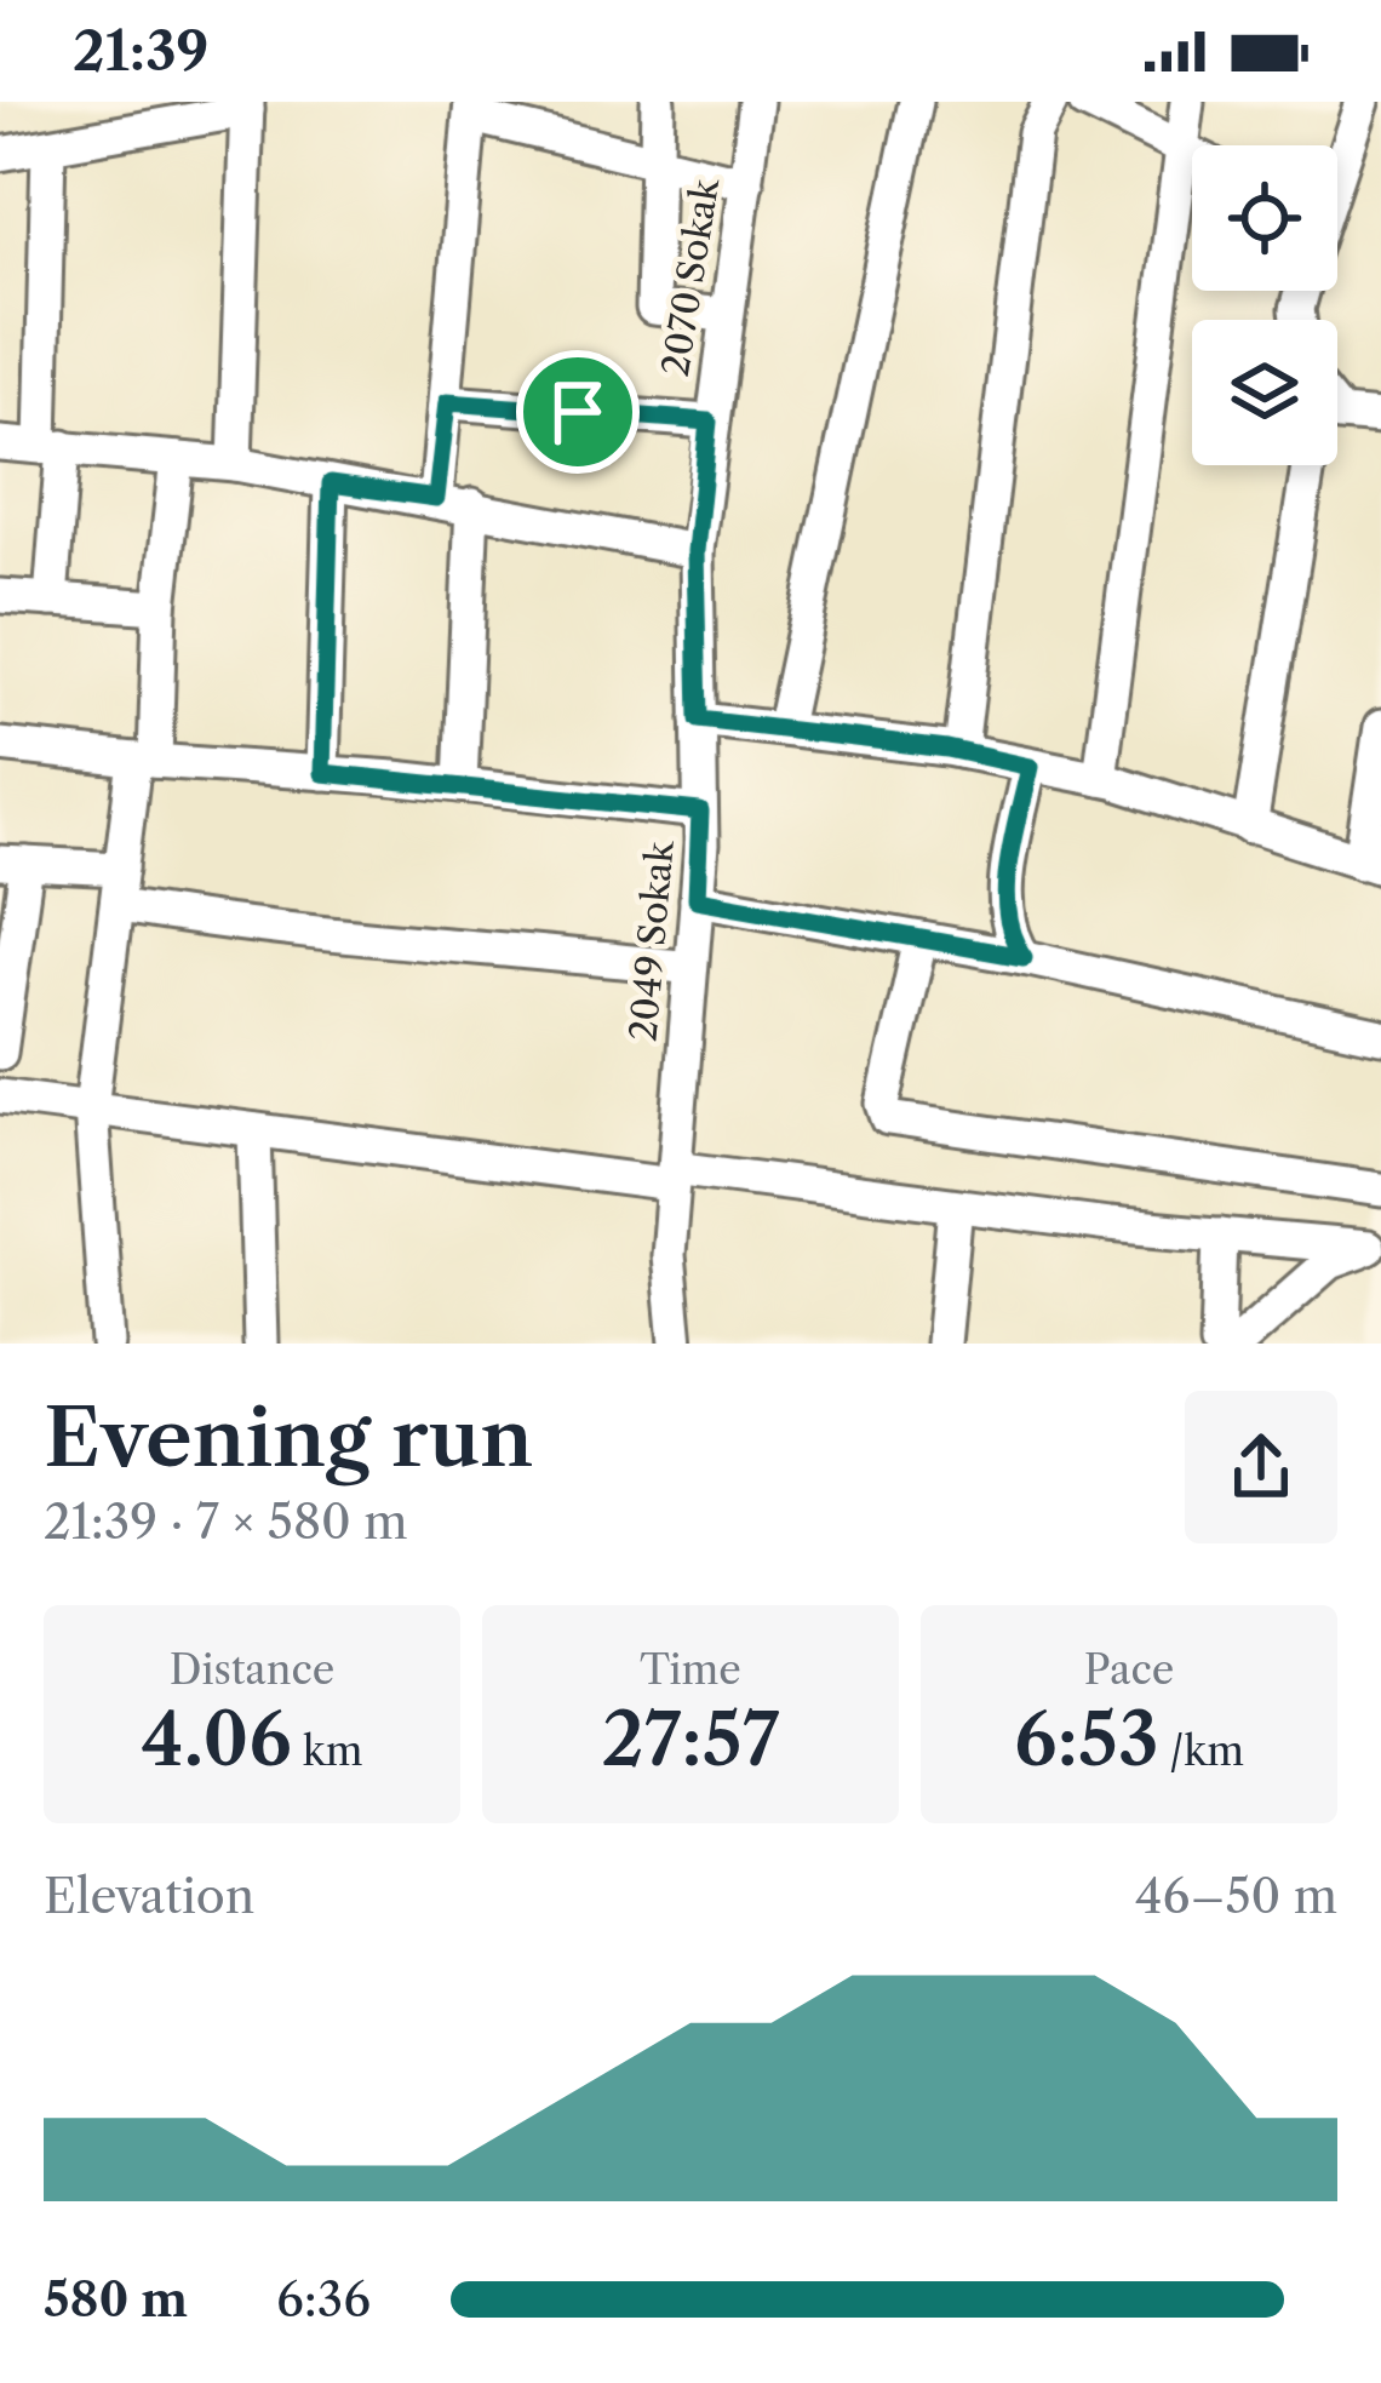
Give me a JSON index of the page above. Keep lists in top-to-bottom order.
{
  "streets": {
    "street": ["2070 Sokak", "2049 Sokak"]
  },
  "crossings": [
    ["2070 Sokak", "2049 Sokak"]
  ],
  "page": {
    "status": "21:39",
    "heading": ["Evening run", "21:39 · 7 × 580 m"],
    "stats": [
      ["Distance", "4.06 km"],
      ["Time", "27:57"],
      ["Pace", "6:53 /km"]
    ],
    "chart": ["Elevation", "46–50 m"],
    "list": [
      {
        "name": "580 m",
        "note": "6:36"
      }
    ]
  }
}
